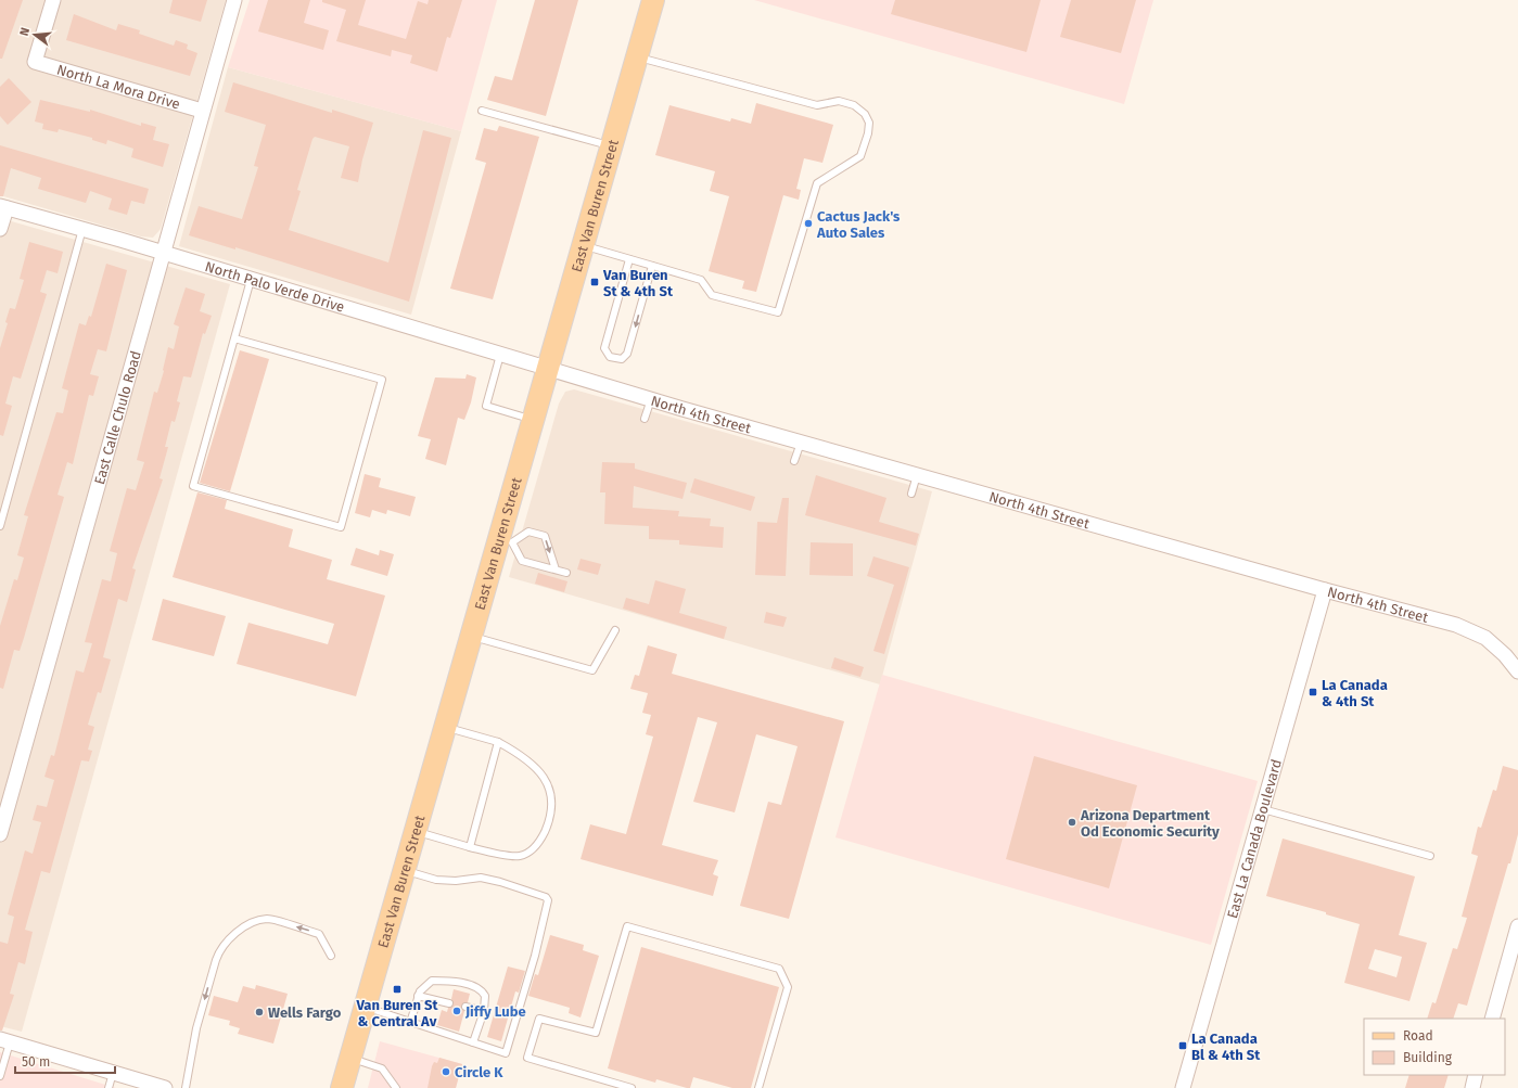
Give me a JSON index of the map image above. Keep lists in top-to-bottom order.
{
  "streets": {
    "main road": ["East Van Buren Street"],
    "street": [
      "North La Mora Drive",
      "North Palo Verde Drive",
      "North 4th Street",
      "East Calle Chulo Road",
      "East La Canada Boulevard"
    ]
  },
  "crossings": [
    ["North La Mora Drive", "East Calle Chulo Road"],
    ["East Van Buren Street", "North Palo Verde Drive"],
    ["East Van Buren Street", "North 4th Street"],
    ["North Palo Verde Drive", "North 4th Street"],
    ["North Palo Verde Drive", "East Calle Chulo Road"],
    ["North 4th Street", "East La Canada Boulevard"]
  ],
  "places": {
    "other": [
      "Cactus Jack's Auto Sales",
      "Arizona Department Od Economic Security",
      "Jiffy Lube",
      "Wells Fargo",
      "Circle K"
    ],
    "transit": [
      "Van Buren St & 4th St",
      "La Canada & 4th St",
      "Van Buren St & Central Av",
      "La Canada Bl & 4th St"
    ]
  },
  "legend": ["Road", "Building"],
  "scale_bar": "50 m",
  "north": "left"
}
